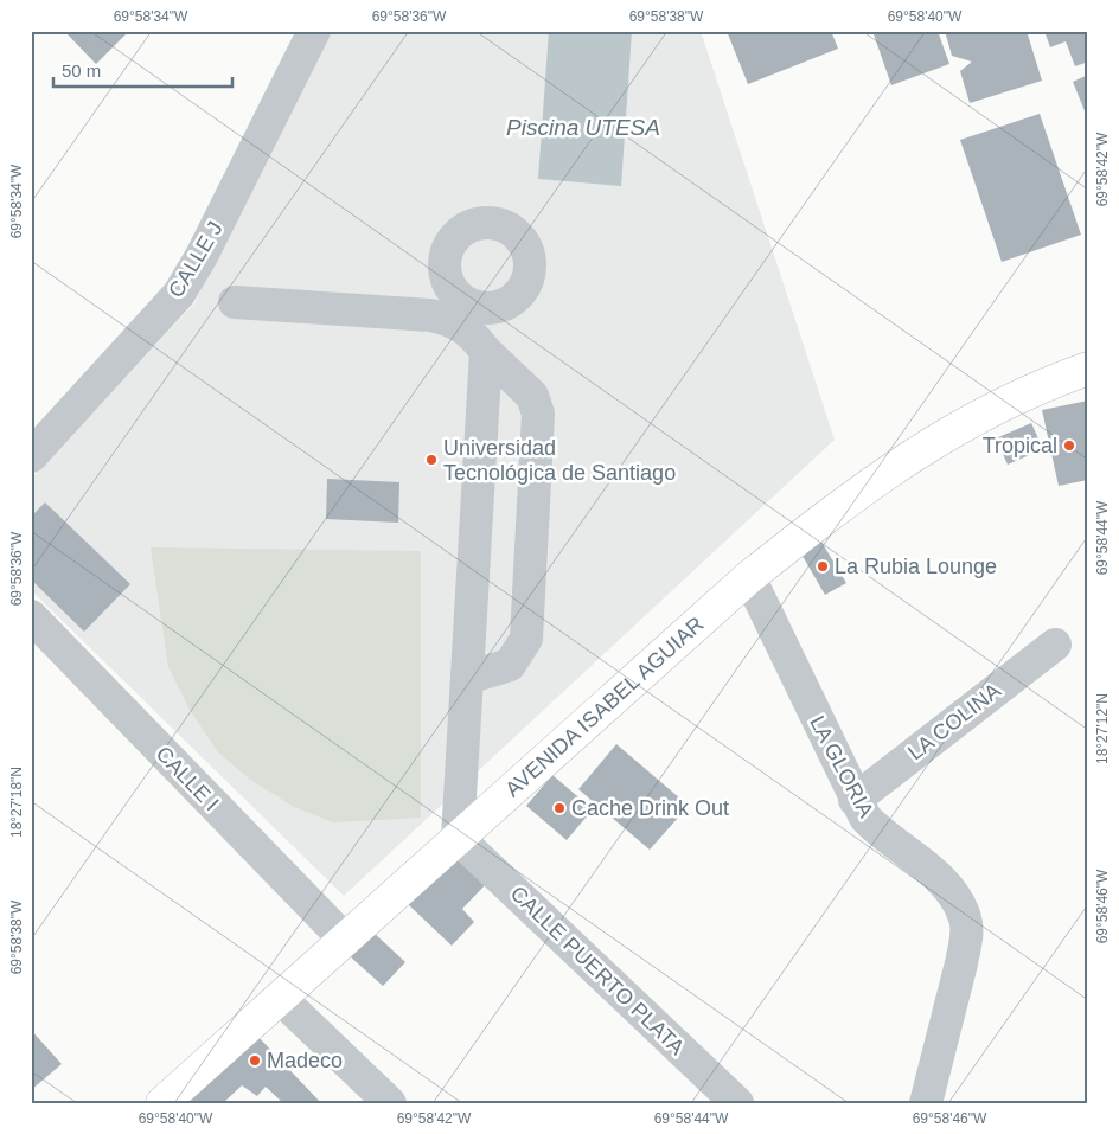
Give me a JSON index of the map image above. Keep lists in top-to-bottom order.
{
  "streets": {
    "main road": ["AVENIDA ISABEL AGUIAR"],
    "street": [
      "CALLE J",
      "LA COLINA",
      "LA GLORIA",
      "CALLE I",
      "CALLE PUERTO PLATA"
    ]
  },
  "crossings": [
    ["AVENIDA ISABEL AGUIAR", "LA GLORIA"],
    ["AVENIDA ISABEL AGUIAR", "CALLE I"],
    ["AVENIDA ISABEL AGUIAR", "CALLE PUERTO PLATA"],
    ["LA COLINA", "LA GLORIA"]
  ],
  "water": ["Piscina UTESA"],
  "places": [
    "Tropical",
    "Universidad Tecnológica de Santiago",
    "La Rubia Lounge",
    "Cache Drink Out",
    "Madeco"
  ],
  "scale_bar": "50 m",
  "coordinates": [
    "69°58'34\"W",
    "69°58'36\"W",
    "69°58'38\"W",
    "69°58'40\"W",
    "69°58'42\"W",
    "69°58'44\"W",
    "18°27'12\"N",
    "18°27'18\"N",
    "69°58'46\"W"
  ]
}
